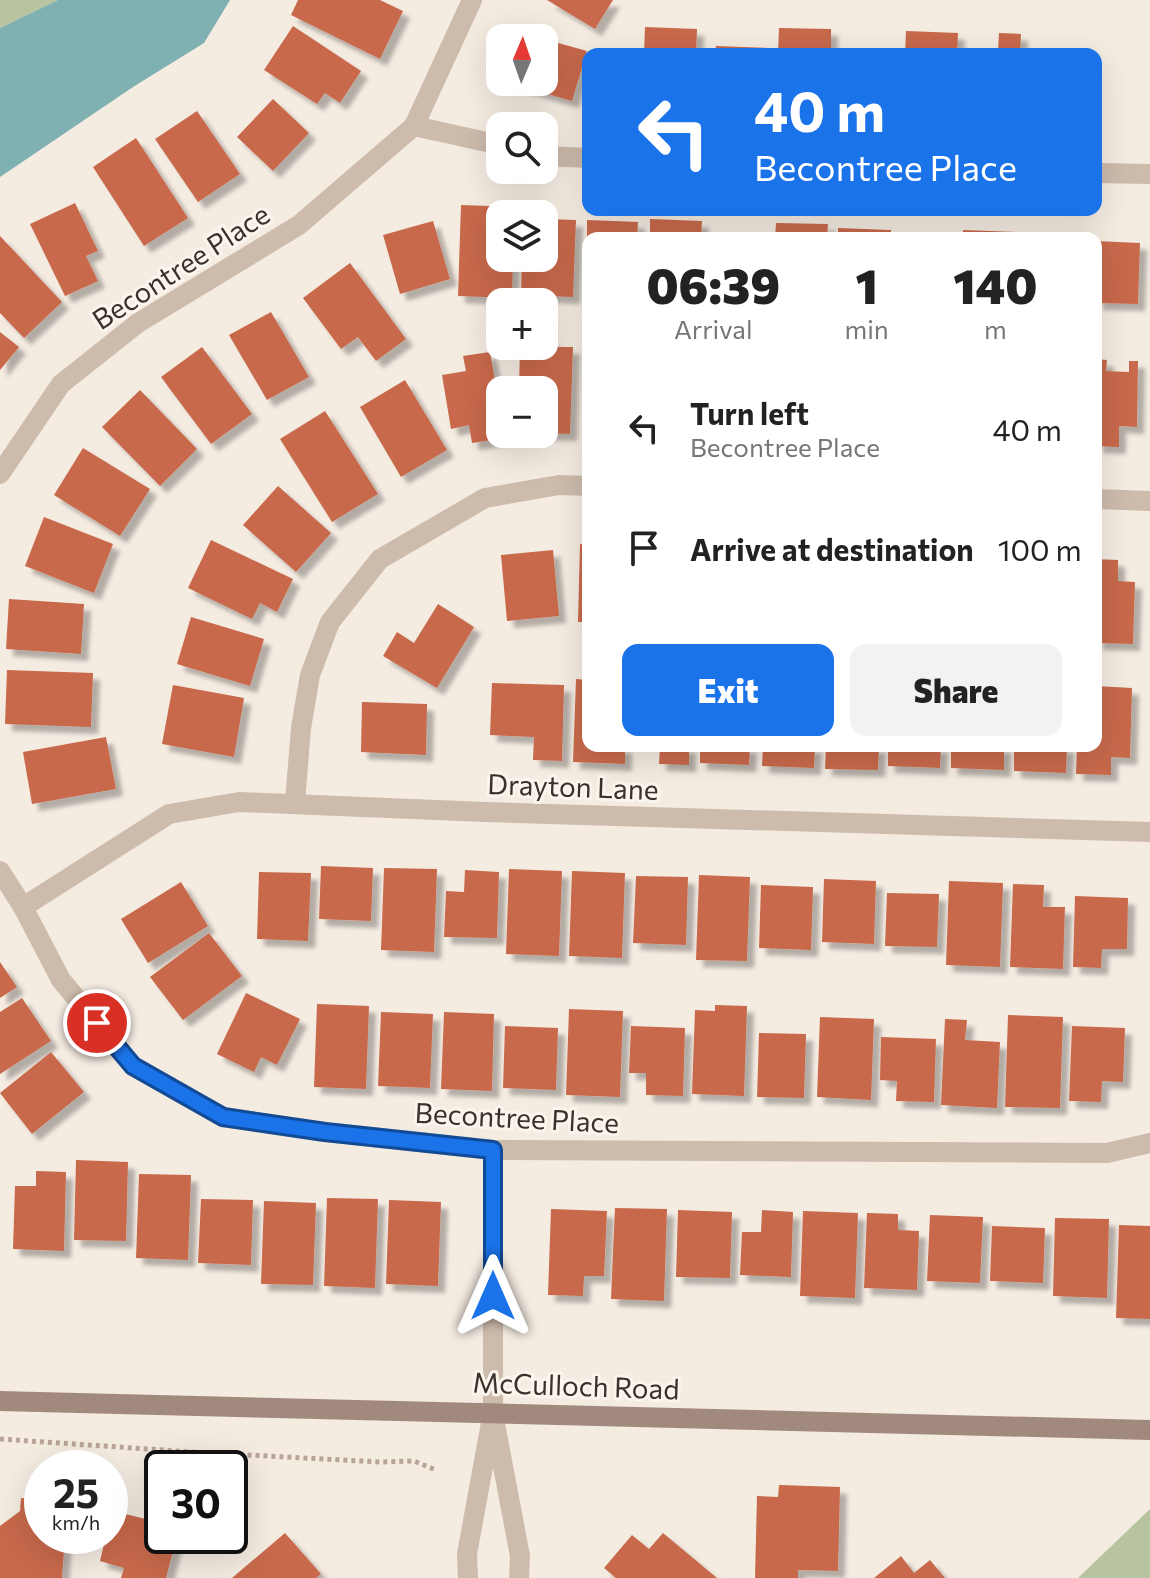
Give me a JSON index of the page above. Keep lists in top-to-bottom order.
{
  "streets": {
    "main road": ["McCulloch Road"],
    "street": ["Becontree Place", "Drayton Lane"]
  },
  "crossings": [
    ["Becontree Place", "Drayton Lane"]
  ],
  "north": "top",
  "page": {
    "map_buttons": ["+", "−"],
    "turn": ["40 m", "Becontree Place"],
    "eta": [
      "06:39",
      "Arrival",
      "1",
      "min",
      "140",
      "m"
    ],
    "list": [
      {
        "name": "Turn left",
        "note": "Becontree Place",
        "value": "40 m"
      },
      {
        "name": "Arrive at destination",
        "value": "100 m"
      }
    ],
    "buttons": ["Exit", "Share"],
    "speed": "25 km/h",
    "limit": "30"
  }
}
